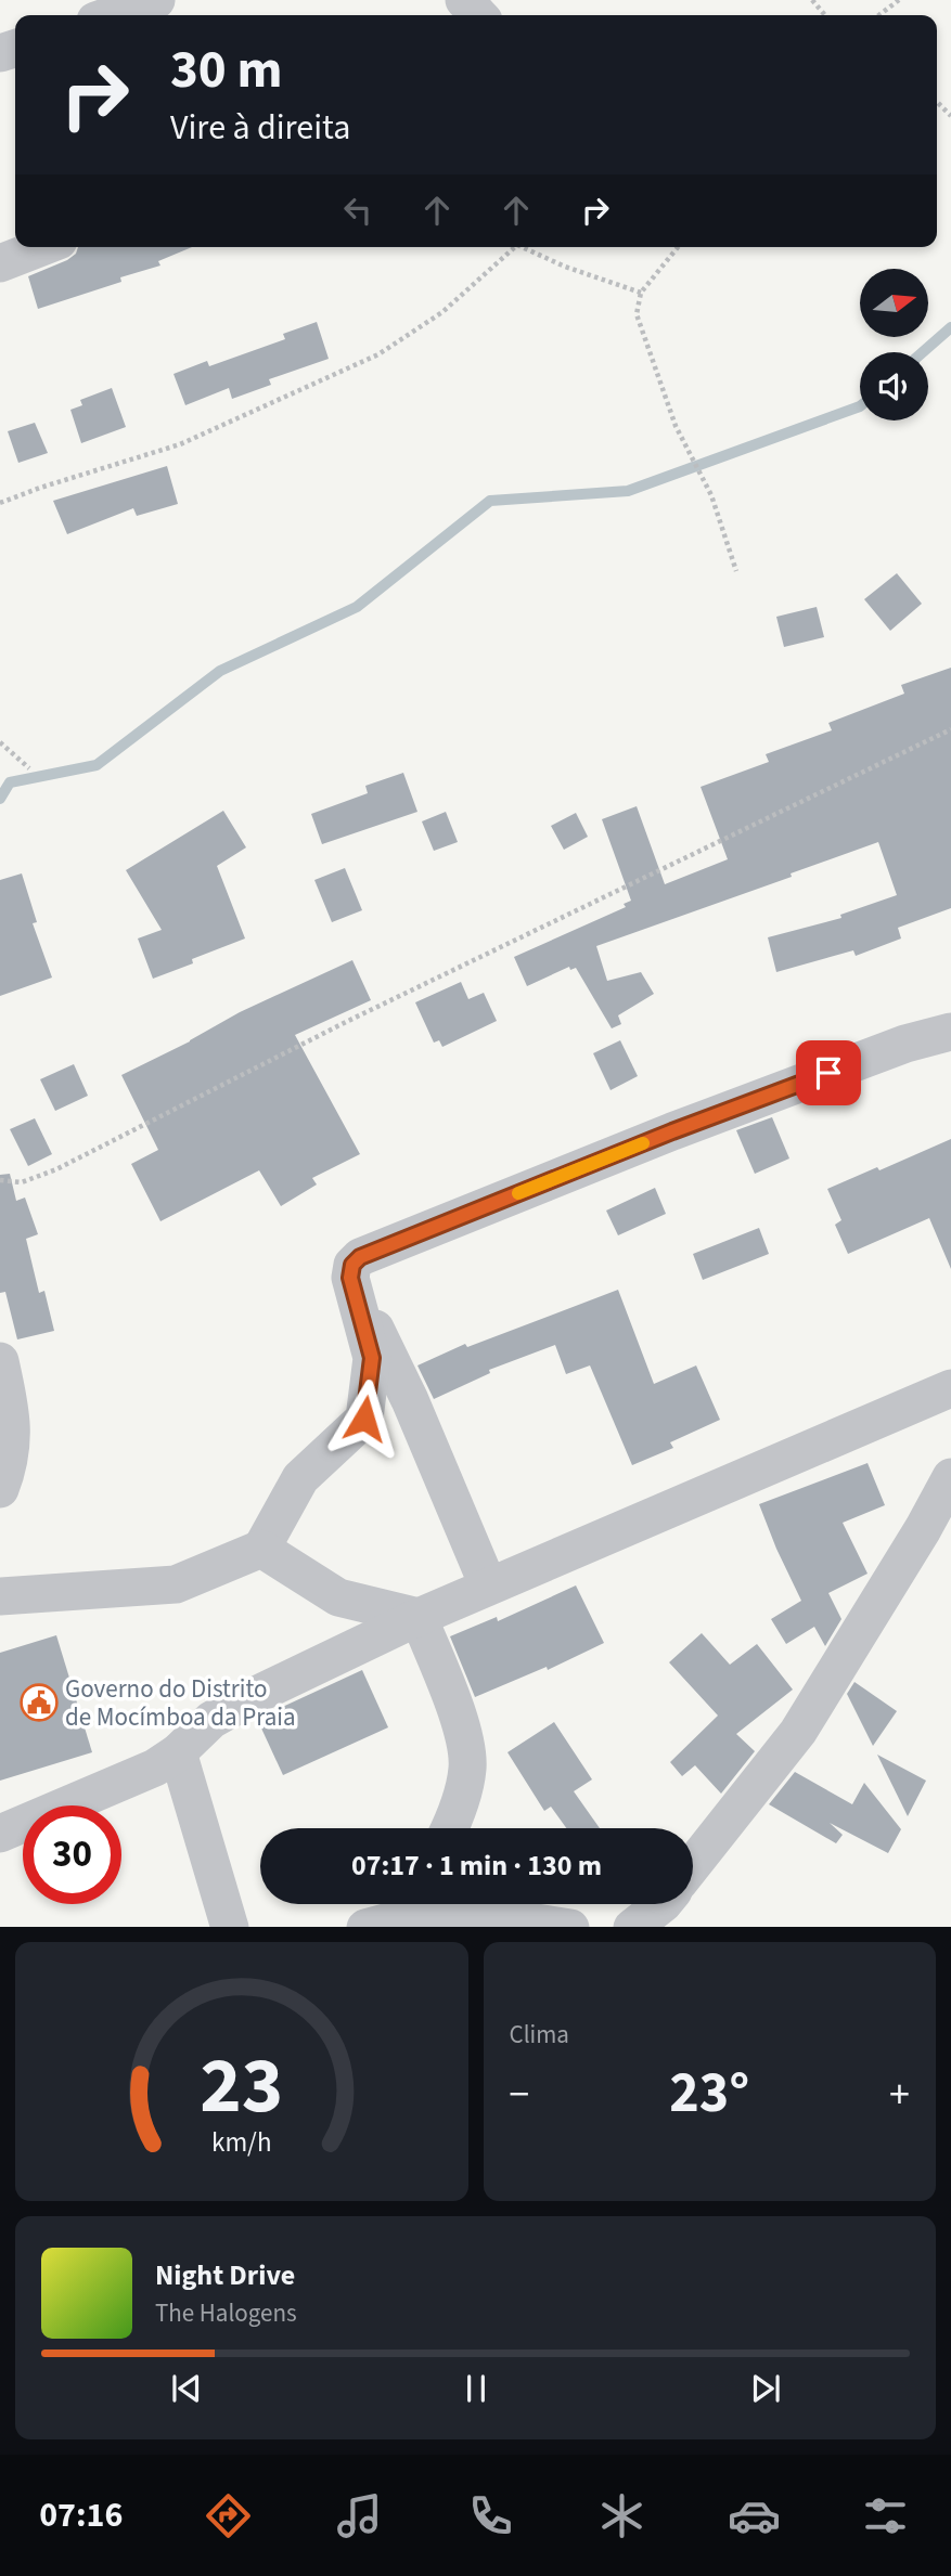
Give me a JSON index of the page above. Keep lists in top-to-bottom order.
{
  "places": {
    "public building": ["Governo do Distrito de Mocímboa da Praia"]
  },
  "north": "right",
  "page": {
    "turn": ["30 m", "Vire à direita"],
    "limit": "30",
    "trip": "07:17 · 1 min · 130 m",
    "tile": "Clima",
    "heat": ["−", "23°", "+"],
    "song": ["Night Drive", "The Halogens"],
    "tabs": "07:16",
    "gauge": ["23", "km/h"]
  }
}
